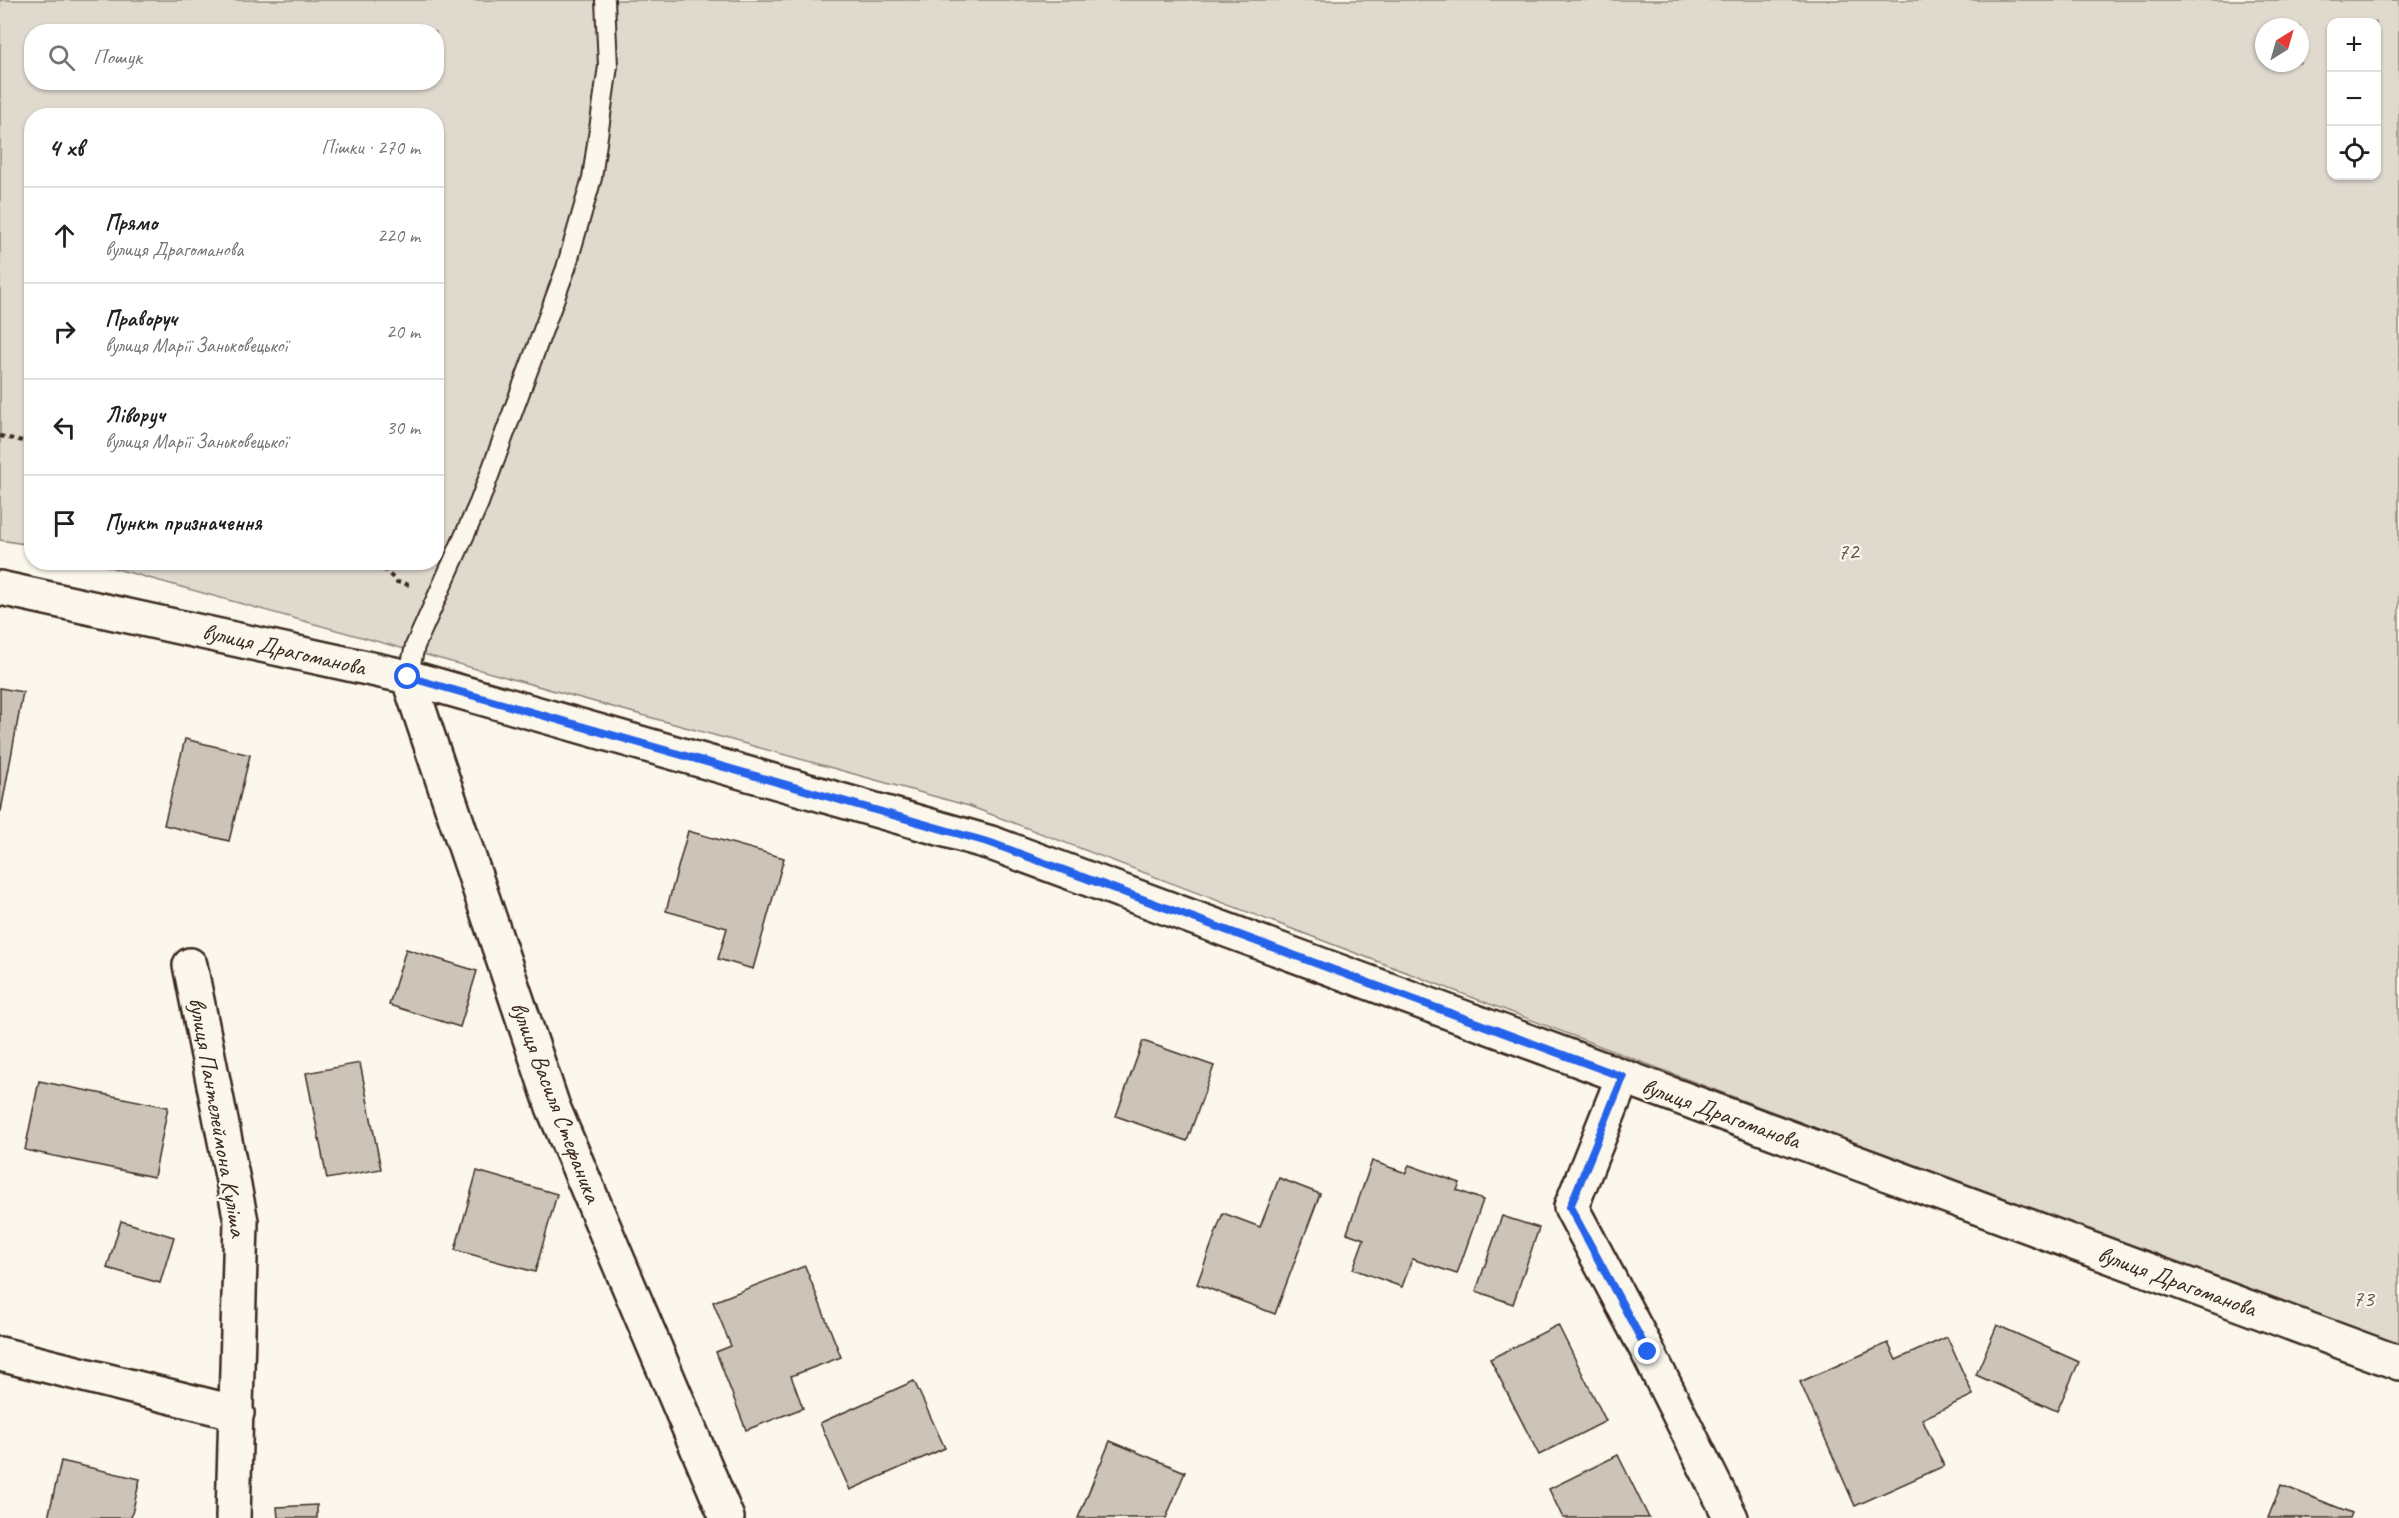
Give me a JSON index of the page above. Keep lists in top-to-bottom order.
{
  "streets": {
    "street": ["вулиця Драгоманова", "вулиця Василя Стефаника", "вулиця Пантелеймона Куліша"]
  },
  "crossings": [
    ["вулиця Драгоманова", "вулиця Василя Стефаника"]
  ],
  "parks": ["72", "73"],
  "north": "top right",
  "page": {
    "map_buttons": ["+", "−"],
    "search": "Пошук",
    "heading": ["4 хв", "Пішки · 270 m"],
    "list": [
      ["Прямо", "вулиця Драгоманова", "220 m"],
      ["Праворуч", "вулиця Марії Заньковецької", "20 m"],
      ["Ліворуч", "вулиця Марії Заньковецької", "30 m"],
      "Пункт призначення"
    ]
  }
}
